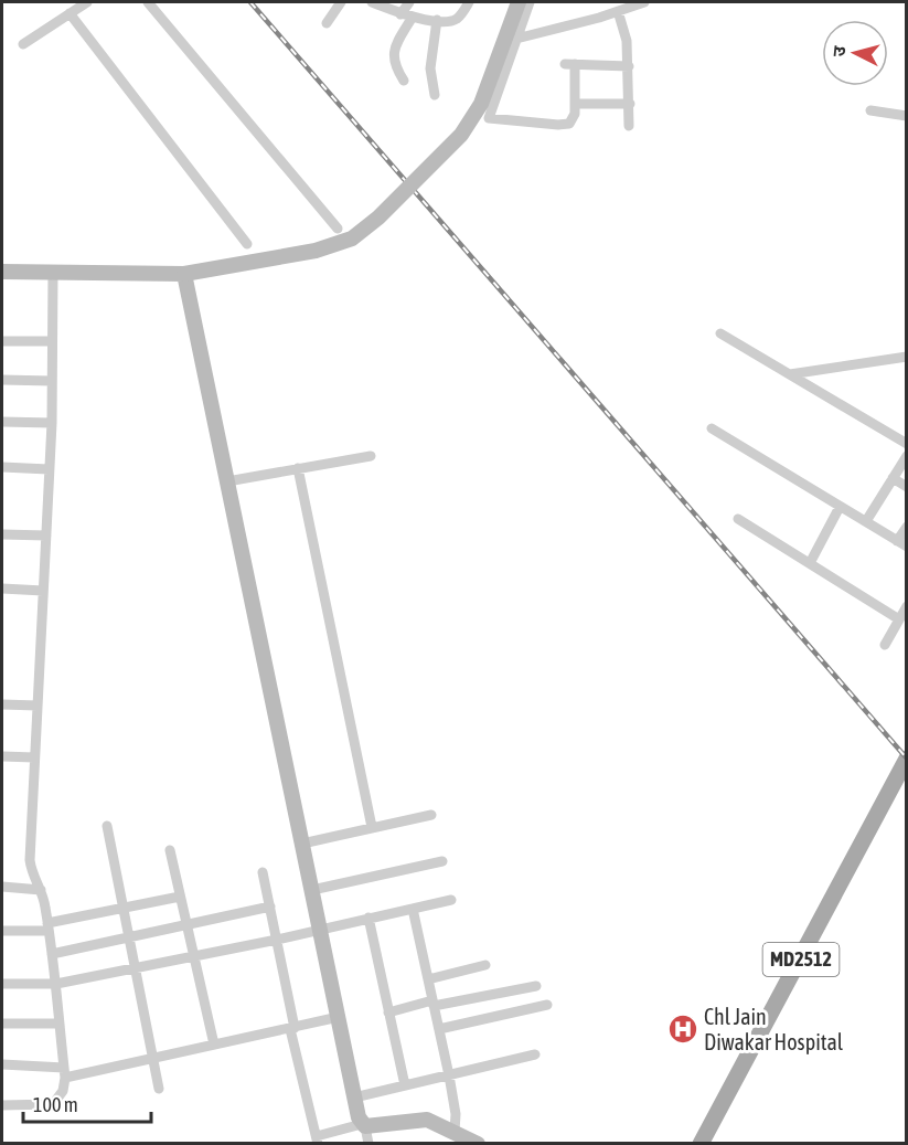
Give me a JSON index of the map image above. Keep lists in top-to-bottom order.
{
  "streets": {
    "main road": ["MD2512"]
  },
  "places": {
    "hospital": ["Chl Jain Diwakar Hospital"]
  },
  "scale_bar": "100 m",
  "north": "left"
}
